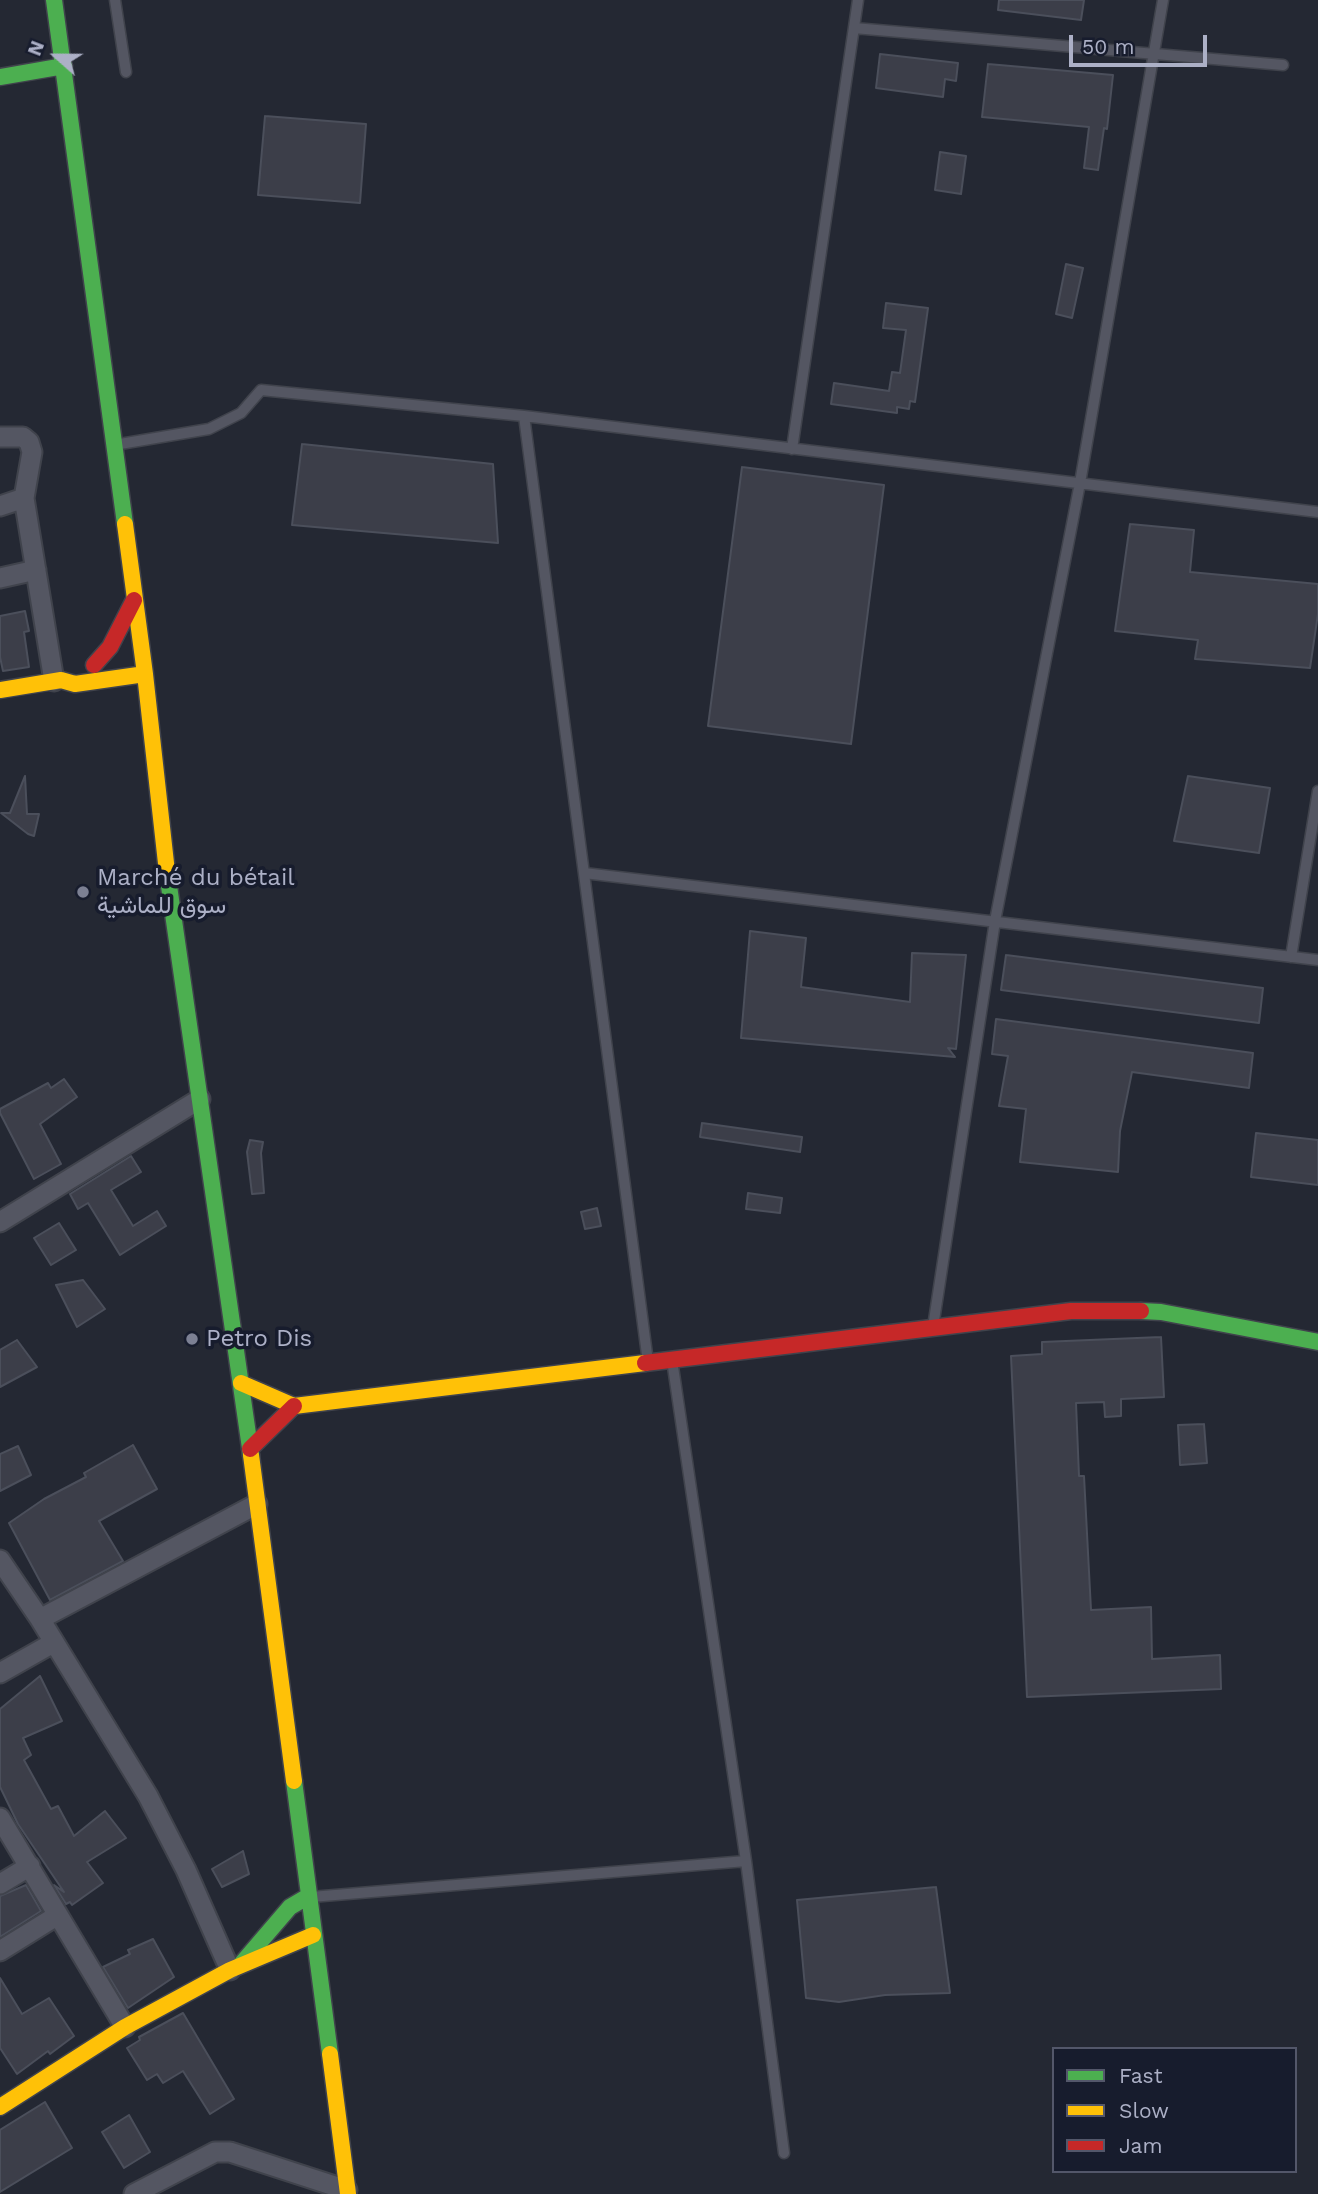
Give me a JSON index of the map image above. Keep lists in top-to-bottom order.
{
  "places": ["Marché du bétail سوق للماشية", "Petro Dis"],
  "legend": ["Fast", "Slow", "Jam"],
  "scale_bar": "50 m",
  "north": "left"
}
